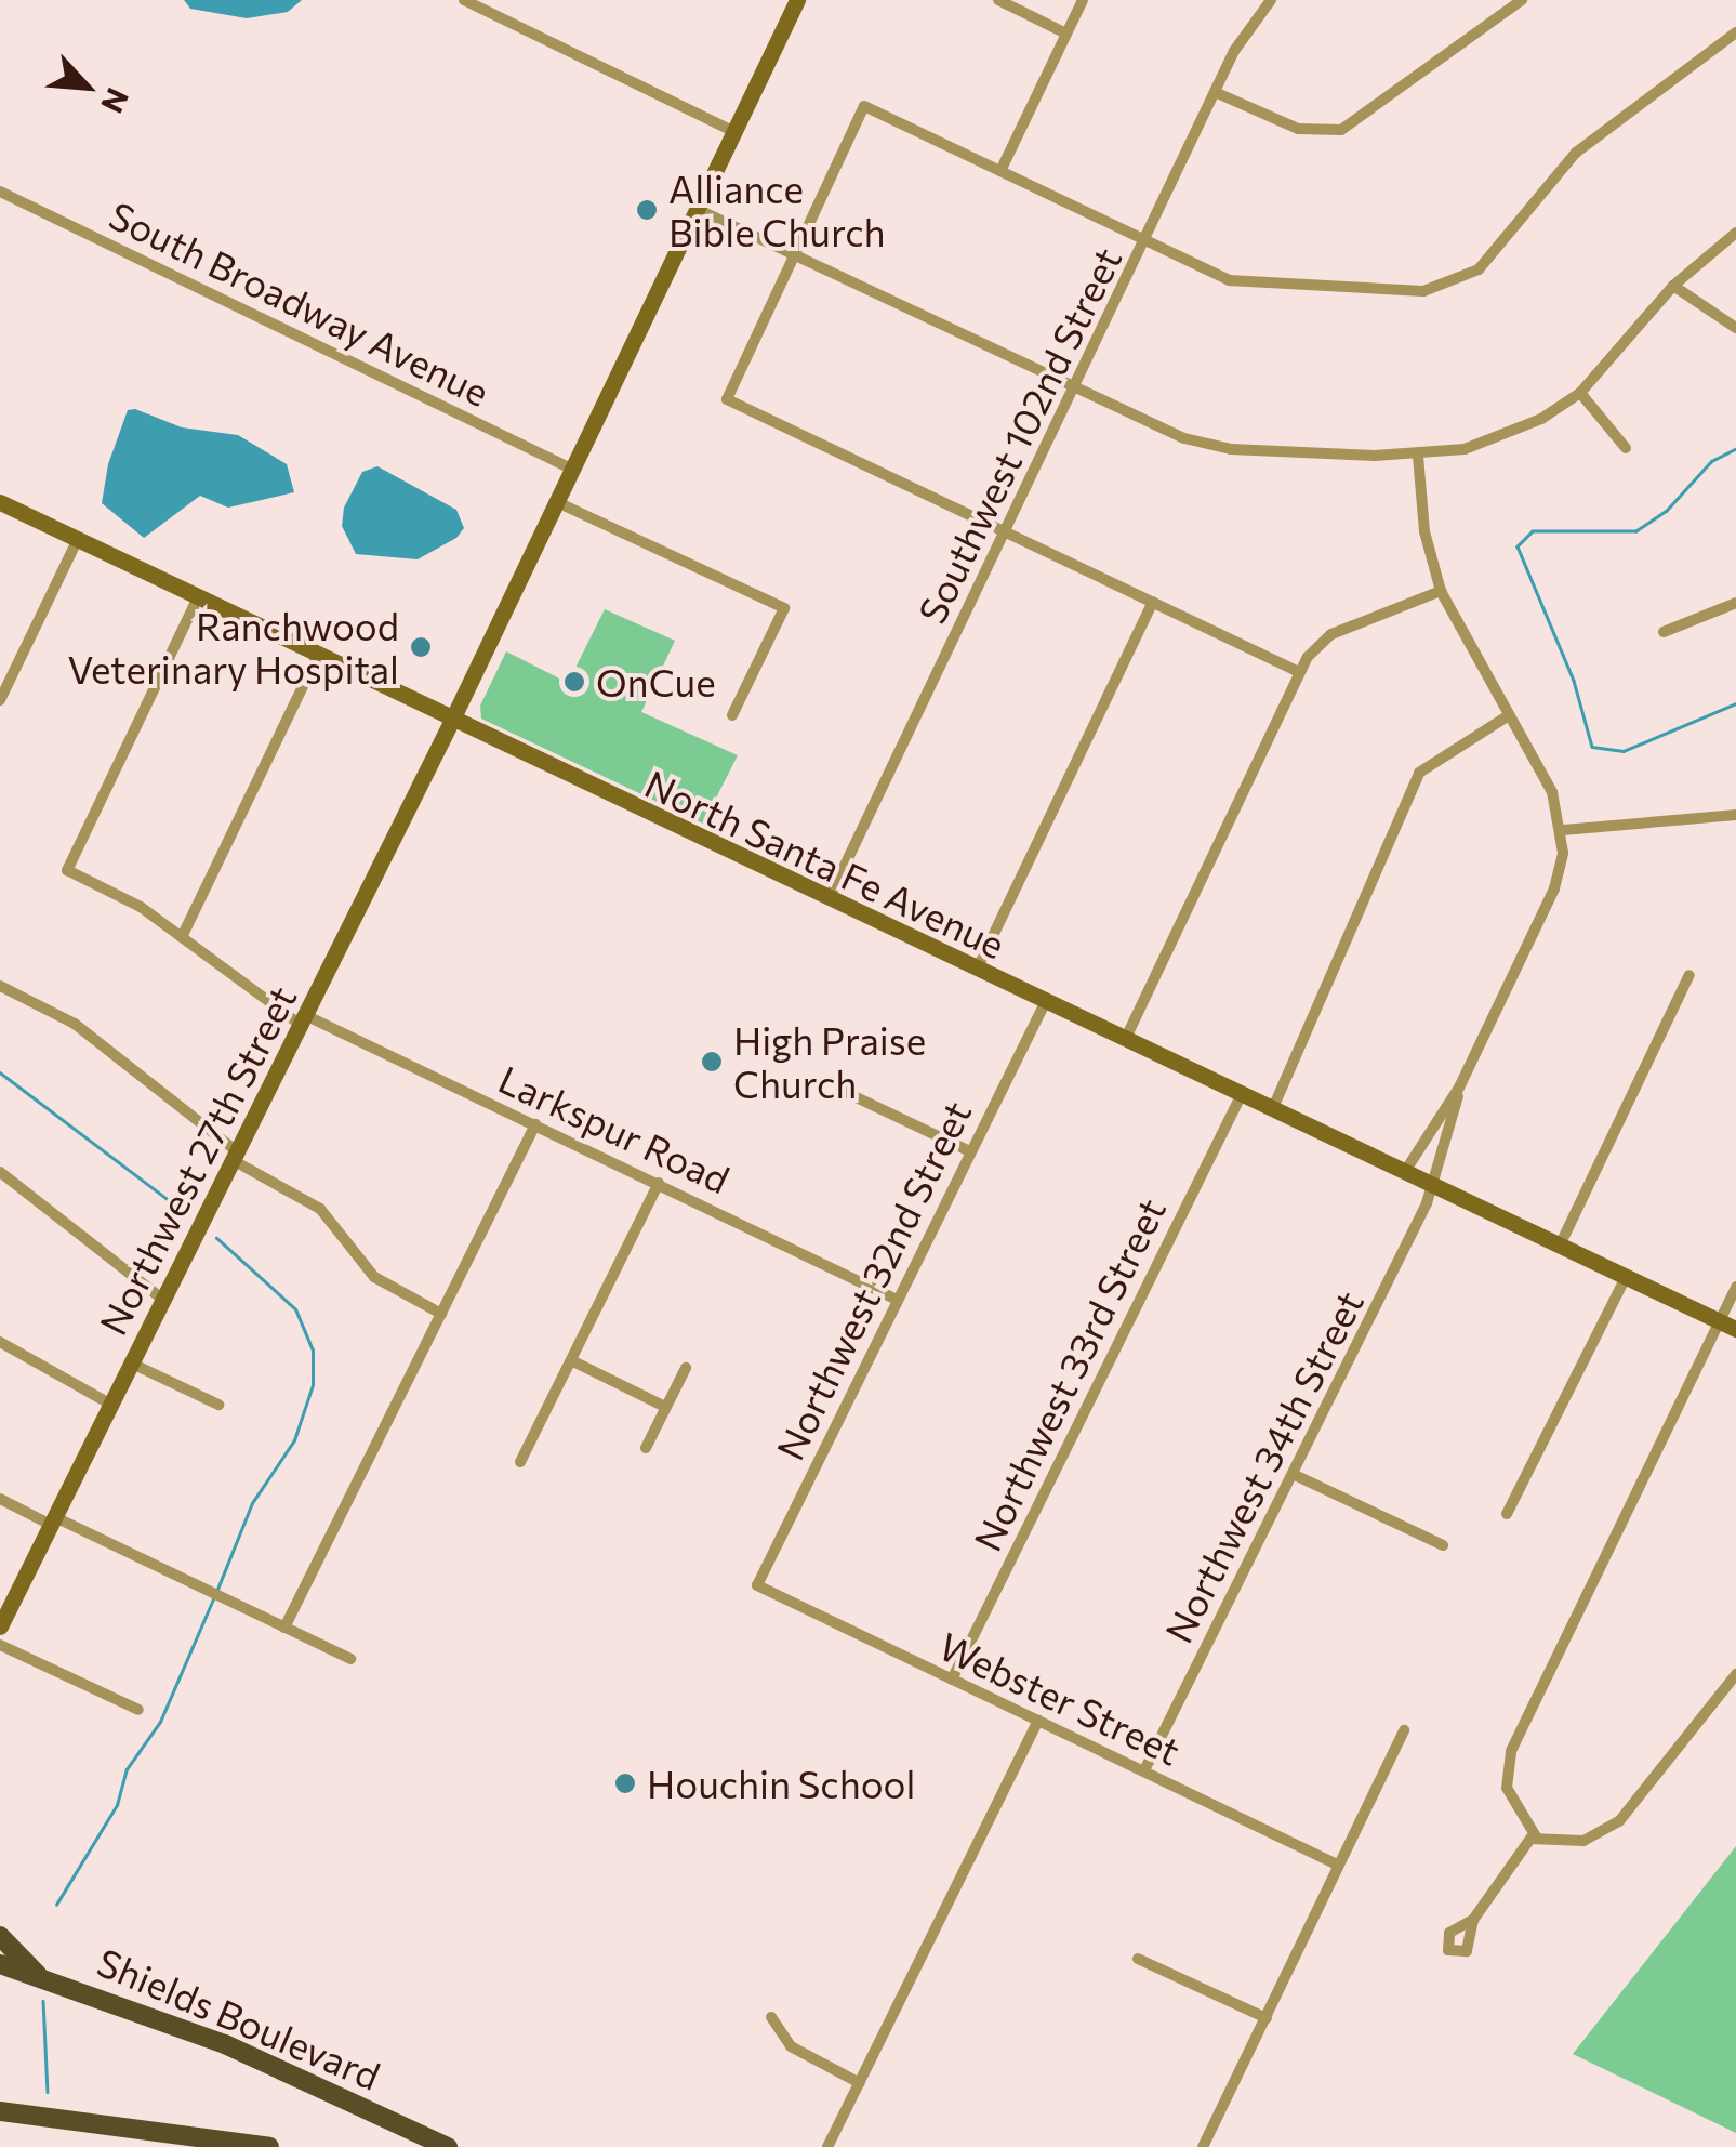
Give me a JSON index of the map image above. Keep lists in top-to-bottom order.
{
  "streets": {
    "main road": ["North Santa Fe Avenue", "Northwest 27th Street", "Shields Boulevard"],
    "street": [
      "South Broadway Avenue",
      "Southwest 102nd Street",
      "Larkspur Road",
      "Northwest 32nd Street",
      "Northwest 33rd Street",
      "Northwest 34th Street",
      "Webster Street"
    ]
  },
  "crossings": [
    ["South Broadway Avenue", "Northwest 27th Street"],
    ["Southwest 102nd Street", "North Santa Fe Avenue"],
    ["North Santa Fe Avenue", "Larkspur Road"],
    ["North Santa Fe Avenue", "Northwest 27th Street"],
    ["North Santa Fe Avenue", "Northwest 32nd Street"],
    ["North Santa Fe Avenue", "Northwest 33rd Street"],
    ["North Santa Fe Avenue", "Northwest 34th Street"],
    ["Larkspur Road", "Northwest 27th Street"],
    ["Larkspur Road", "Northwest 32nd Street"],
    ["Northwest 32nd Street", "Webster Street"],
    ["Northwest 33rd Street", "Webster Street"],
    ["Northwest 34th Street", "Webster Street"]
  ],
  "places": [
    "Alliance Bible Church",
    "Ranchwood Veterinary Hospital",
    "OnCue",
    "High Praise Church",
    "Houchin School"
  ],
  "north": "bottom right"
}
